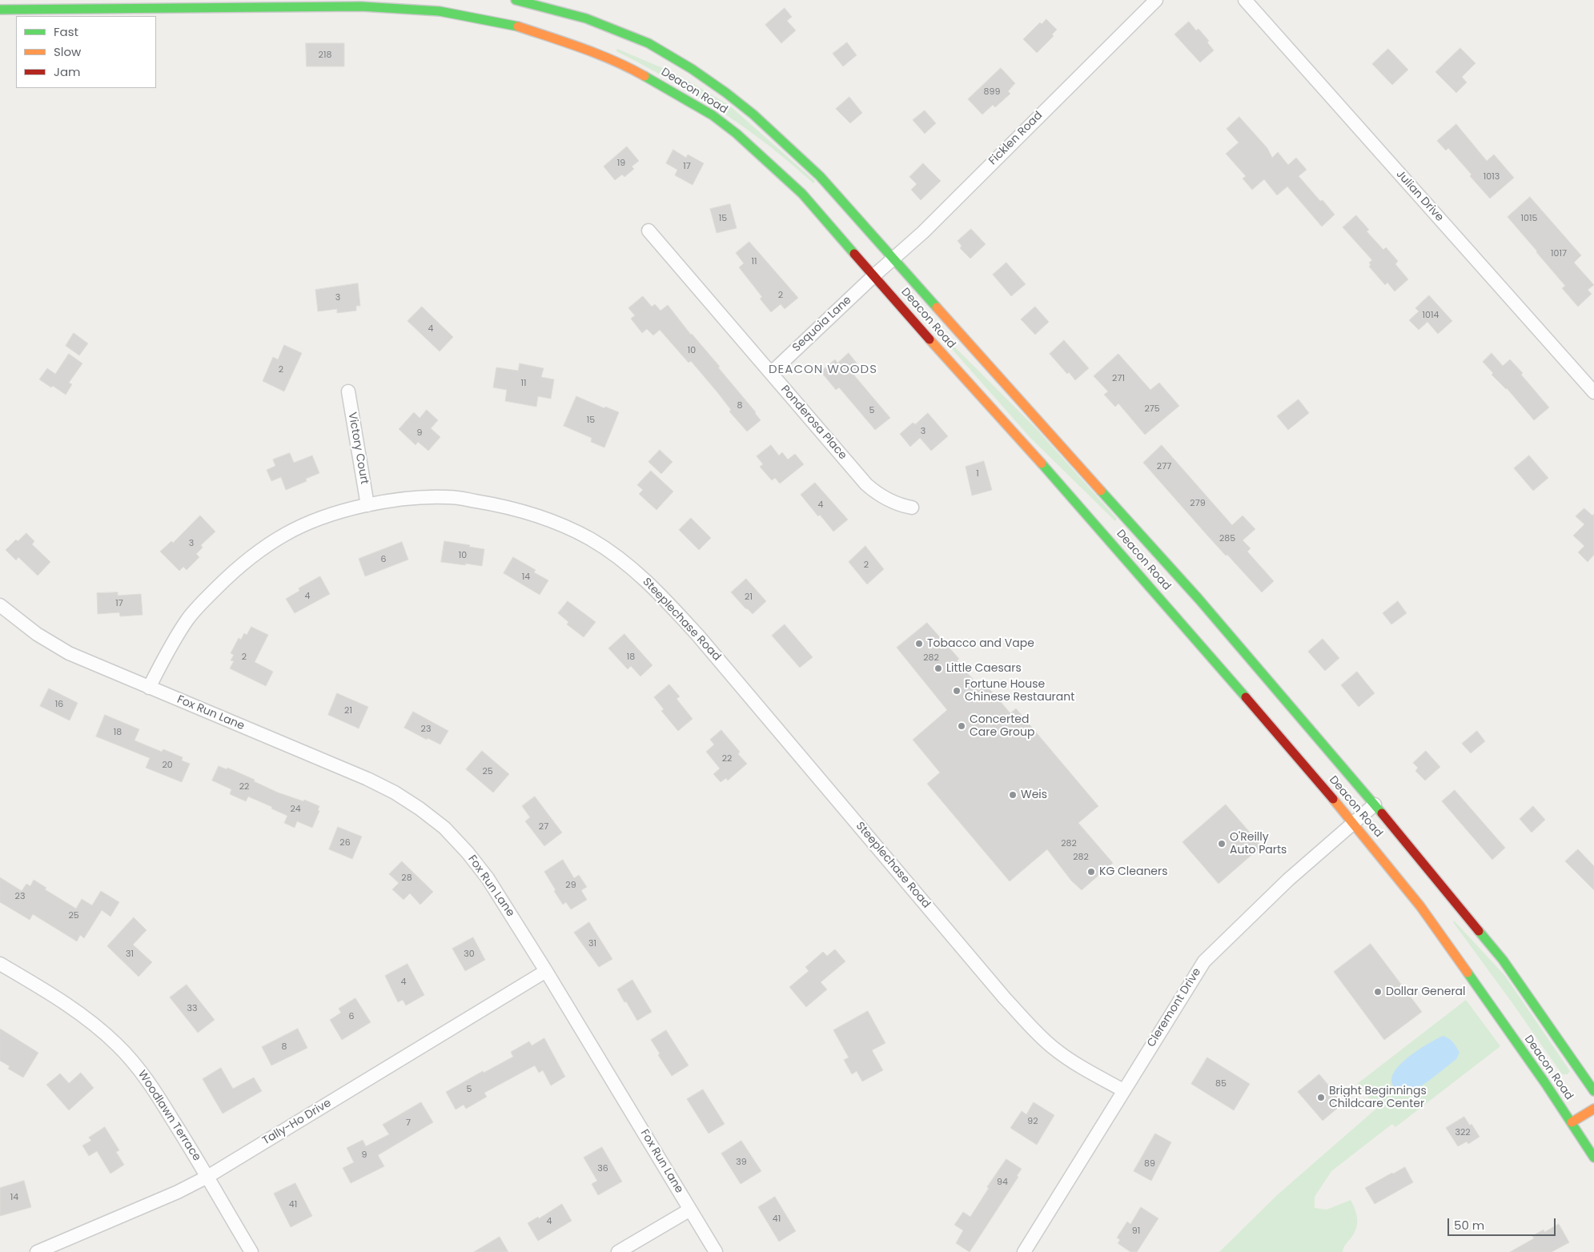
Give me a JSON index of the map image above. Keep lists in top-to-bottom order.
{
  "streets": {
    "main road": ["Deacon Road"],
    "street": [
      "Ficklen Road",
      "Julian Drive",
      "Sequoia Lane",
      "Ponderosa Place",
      "Victory Court",
      "Steeplechase Road",
      "Fox Run Lane",
      "Cleremont Drive",
      "Woodlawn Terrace",
      "Tally-Ho Drive"
    ]
  },
  "crossings": [
    ["Deacon Road", "Ficklen Road"],
    ["Deacon Road", "Sequoia Lane"],
    ["Deacon Road", "Cleremont Drive"],
    ["Ficklen Road", "Sequoia Lane"],
    ["Sequoia Lane", "Ponderosa Place"],
    ["Victory Court", "Steeplechase Road"],
    ["Steeplechase Road", "Fox Run Lane"],
    ["Steeplechase Road", "Cleremont Drive"],
    ["Fox Run Lane", "Tally-Ho Drive"],
    ["Woodlawn Terrace", "Tally-Ho Drive"]
  ],
  "districts": ["DEACON WOODS"],
  "places": [
    "Tobacco and Vape",
    "Little Caesars",
    "Fortune House Chinese Restaurant",
    "Concerted Care Group",
    "Weis",
    "O'Reilly Auto Parts",
    "KG Cleaners",
    "Dollar General",
    "Bright Beginnings Childcare Center"
  ],
  "house_numbers": [
    "218",
    "899",
    "19",
    "17",
    "1013",
    "15",
    "1015",
    "1017",
    "11",
    "2",
    "3",
    "1014",
    "4",
    "10",
    "2",
    "271",
    "11",
    "8",
    "275",
    "5",
    "15",
    "3",
    "9",
    "277",
    "1",
    "279",
    "4",
    "285",
    "3",
    "10",
    "6",
    "2",
    "14",
    "4",
    "21",
    "17",
    "2",
    "18",
    "282",
    "16",
    "21",
    "23",
    "18",
    "22",
    "20",
    "25",
    "22",
    "24",
    "27",
    "26",
    "282",
    "282",
    "28",
    "29",
    "23",
    "25",
    "31",
    "31",
    "30",
    "4",
    "33",
    "6",
    "8",
    "85",
    "5",
    "92",
    "7",
    "322",
    "9",
    "39",
    "89",
    "36",
    "94",
    "14",
    "41",
    "41",
    "4",
    "91"
  ],
  "legend": ["Fast", "Slow", "Jam"],
  "scale_bar": "50 m"
}
